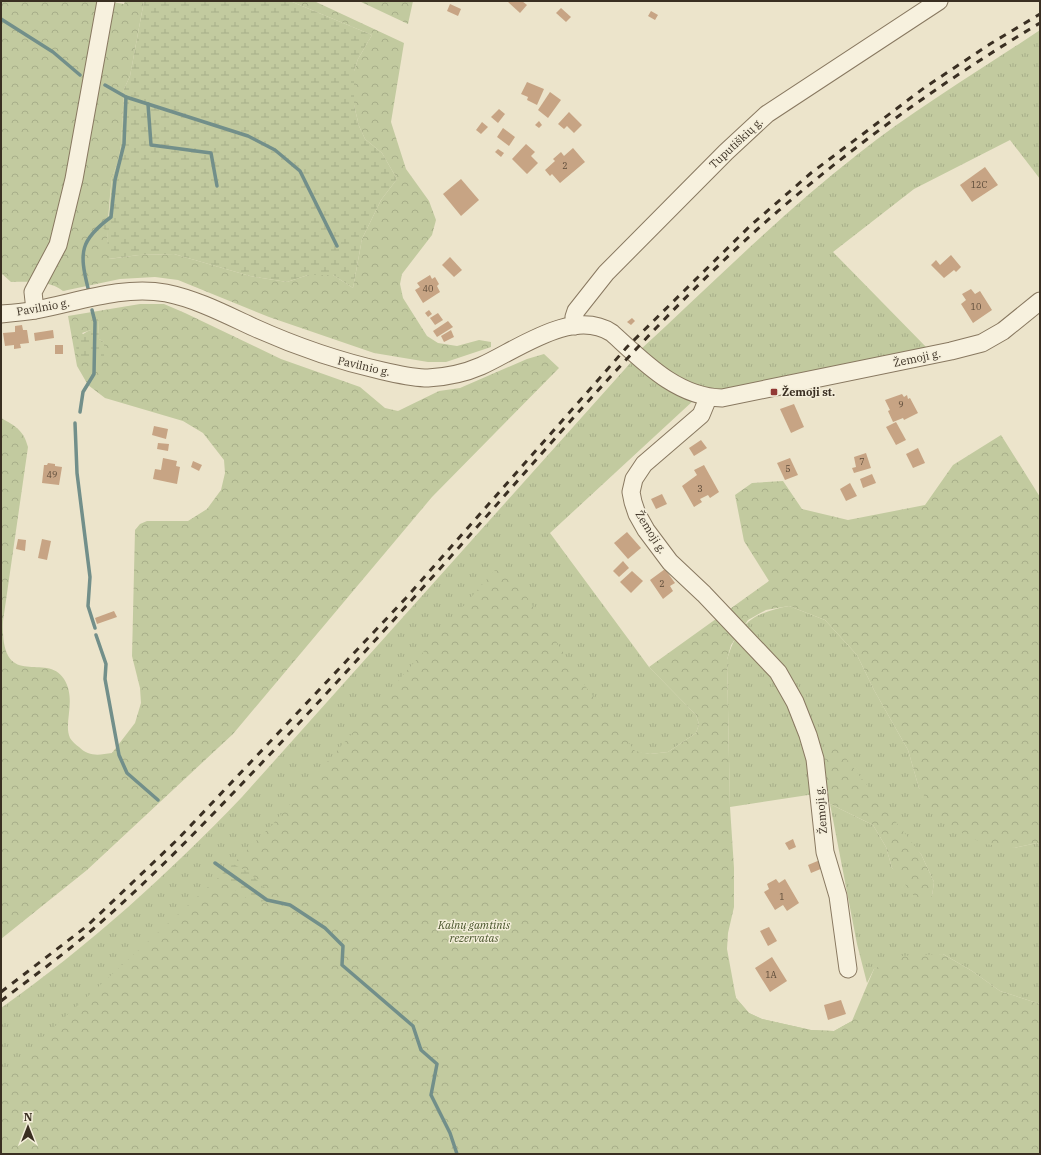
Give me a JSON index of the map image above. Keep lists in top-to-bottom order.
{
  "streets": {
    "street": ["Tuputiškių g.", "Pavilnio g.", "Žemoji g."]
  },
  "crossings": [
    ["Tuputiškių g.", "Pavilnio g."],
    ["Pavilnio g.", "Žemoji g."]
  ],
  "parks": ["Kalnų gamtinis rezervatas"],
  "places": {
    "transit": ["Žemoji st."]
  },
  "house_numbers": [
    "2",
    "12C",
    "40",
    "10",
    "9",
    "7",
    "5",
    "49",
    "3",
    "2",
    "1",
    "1A"
  ],
  "north": "top"
}
